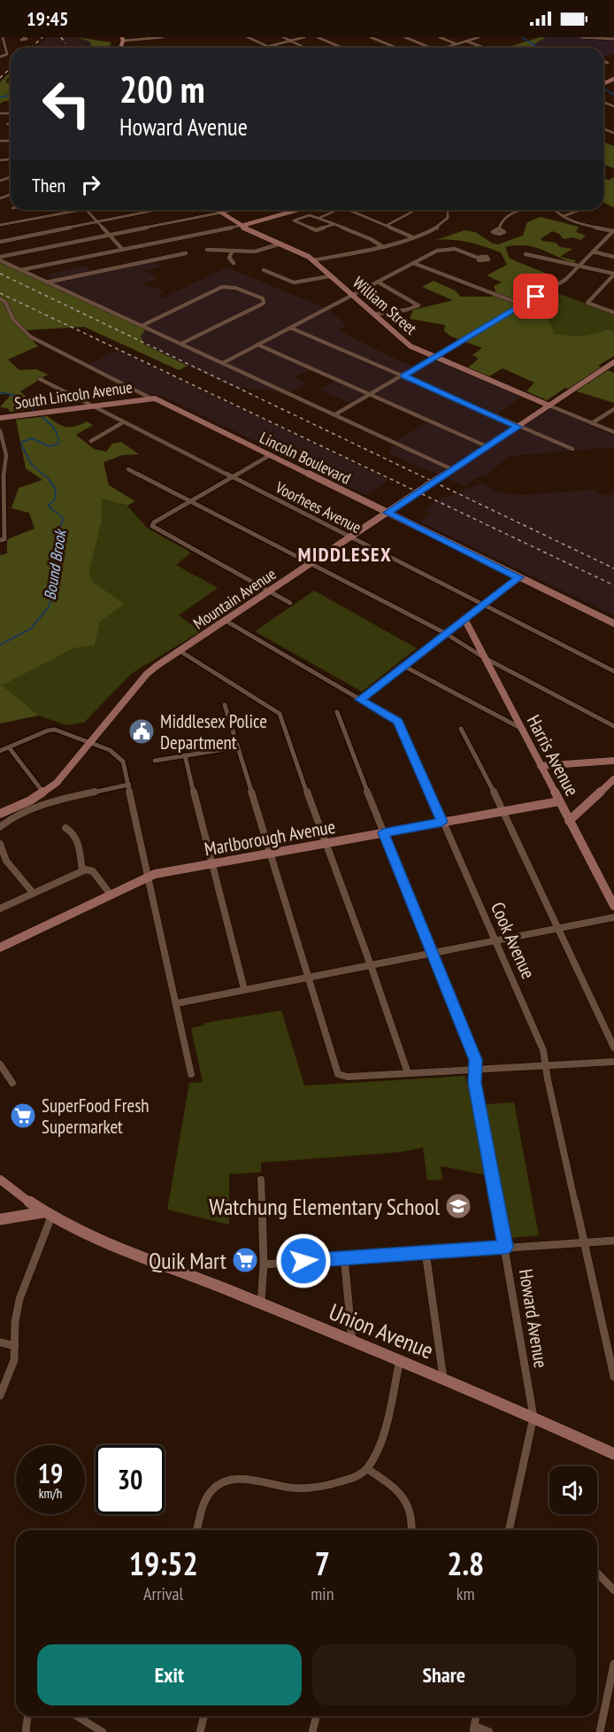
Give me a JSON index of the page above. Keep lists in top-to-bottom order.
{
  "streets": {
    "main road": [
      "William Street",
      "South Lincoln Avenue",
      "Lincoln Boulevard",
      "Mountain Avenue",
      "Harris Avenue",
      "Marlborough Avenue",
      "Union Avenue"
    ],
    "street": ["Voorhees Avenue", "Cook Avenue", "Howard Avenue"]
  },
  "crossings": [
    ["William Street", "Mountain Avenue"],
    ["South Lincoln Avenue", "Lincoln Boulevard"],
    ["South Lincoln Avenue", "Voorhees Avenue"],
    ["Lincoln Boulevard", "Mountain Avenue"],
    ["Voorhees Avenue", "Mountain Avenue"],
    ["Mountain Avenue", "Cook Avenue"],
    ["Harris Avenue", "Marlborough Avenue"],
    ["Marlborough Avenue", "Cook Avenue"],
    ["Marlborough Avenue", "Howard Avenue"],
    ["Howard Avenue", "Union Avenue"]
  ],
  "districts": ["MIDDLESEX"],
  "water": ["Bound Brook"],
  "places": {
    "public building": ["Middlesex Police Department"],
    "supermarket": ["SuperFood Fresh Supermarket", "Quik Mart"],
    "school or university": ["Watchung Elementary School"]
  },
  "page": {
    "status": "19:45",
    "turn": ["200 m", "Howard Avenue"],
    "then": "Then",
    "speed": "19 km/h",
    "limit": "30",
    "eta": [
      "19:52",
      "Arrival",
      "7",
      "min",
      "2.8",
      "km"
    ],
    "buttons": ["Exit", "Share"]
  }
}
